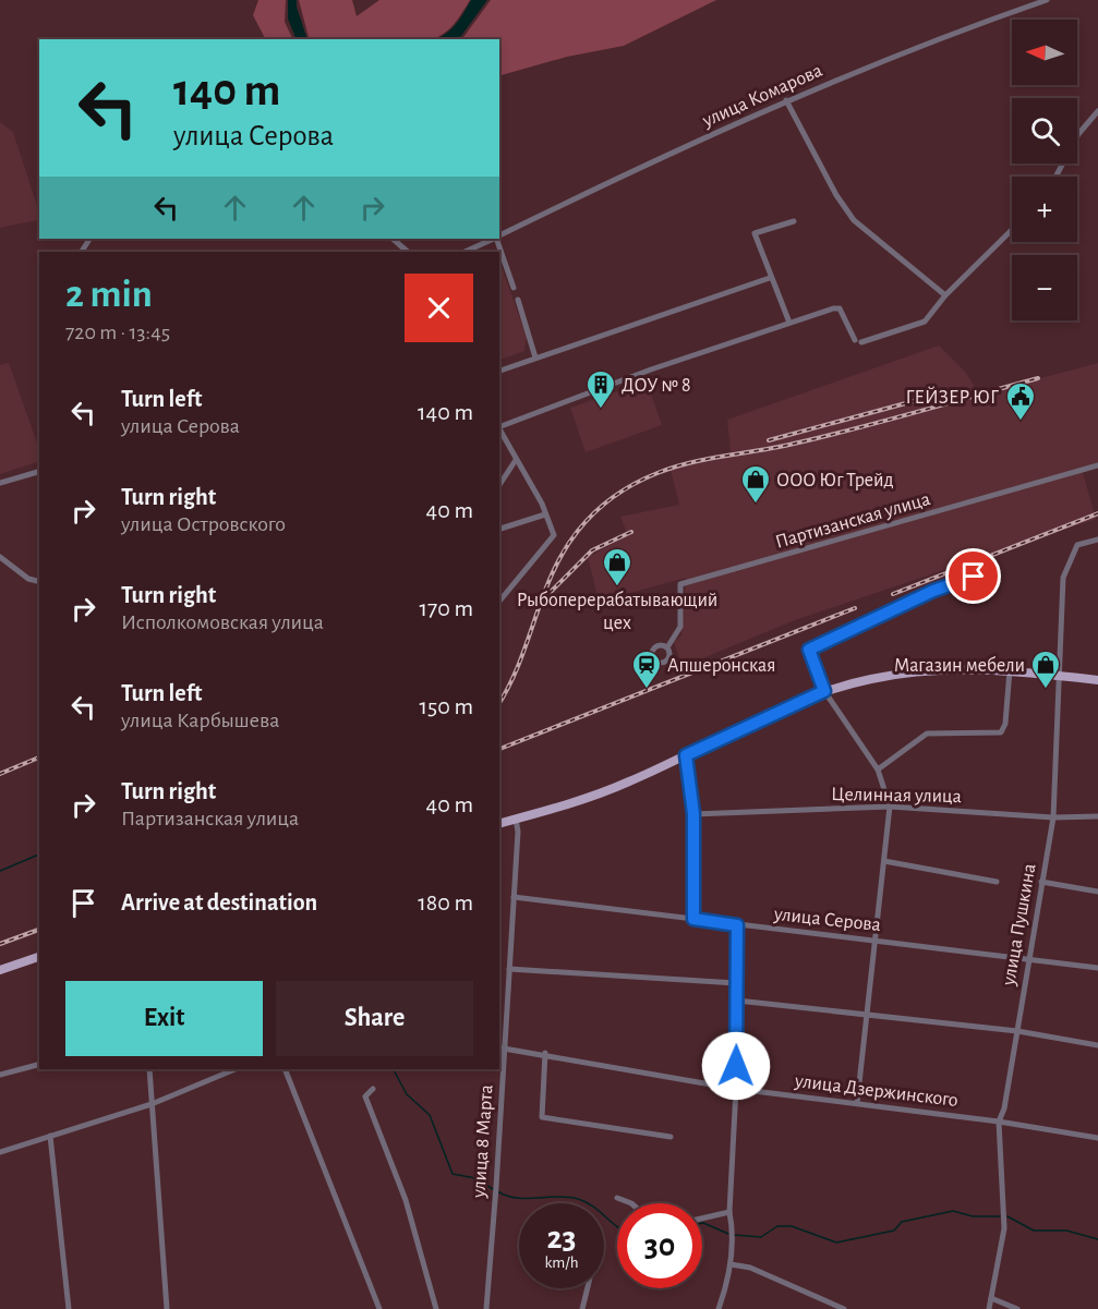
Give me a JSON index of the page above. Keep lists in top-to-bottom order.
{
  "streets": {
    "street": [
      "улица Комарова",
      "Партизанская улица",
      "Целинная улица",
      "улица Серова",
      "улица Пушкина",
      "улица Дзержинского",
      "улица 8 Марта"
    ]
  },
  "crossings": [
    ["Целинная улица", "улица Пушкина"],
    ["улица Серова", "улица Пушкина"],
    ["улица Серова", "улица 8 Марта"],
    ["улица Пушкина", "улица Дзержинского"],
    ["улица Дзержинского", "улица 8 Марта"]
  ],
  "places": {
    "building": ["ДОУ № 8"],
    "public building": ["ГЕЙЗЕР ЮГ"],
    "shop": ["ООО Юг Трейд", "Рыбоперерабатывающий цех", "Магазин мебели"],
    "station": ["Апшеронская"]
  },
  "north": "left",
  "page": {
    "map_buttons": ["+", "−"],
    "turn": ["140 m", "улица Серова"],
    "heading": ["2 min", "720 m · 13:45"],
    "list": [
      {
        "name": "Turn left",
        "note": "улица Серова",
        "value": "140 m"
      },
      {
        "name": "Turn right",
        "note": "улица Островского",
        "value": "40 m"
      },
      {
        "name": "Turn right",
        "note": "Исполкомовская улица",
        "value": "170 m"
      },
      {
        "name": "Turn left",
        "note": "улица Карбышева",
        "value": "150 m"
      },
      {
        "name": "Turn right",
        "note": "Партизанская улица",
        "value": "40 m"
      },
      {
        "name": "Arrive at destination",
        "value": "180 m"
      }
    ],
    "buttons": ["Exit", "Share"],
    "speed": "23 km/h",
    "limit": "30"
  }
}
